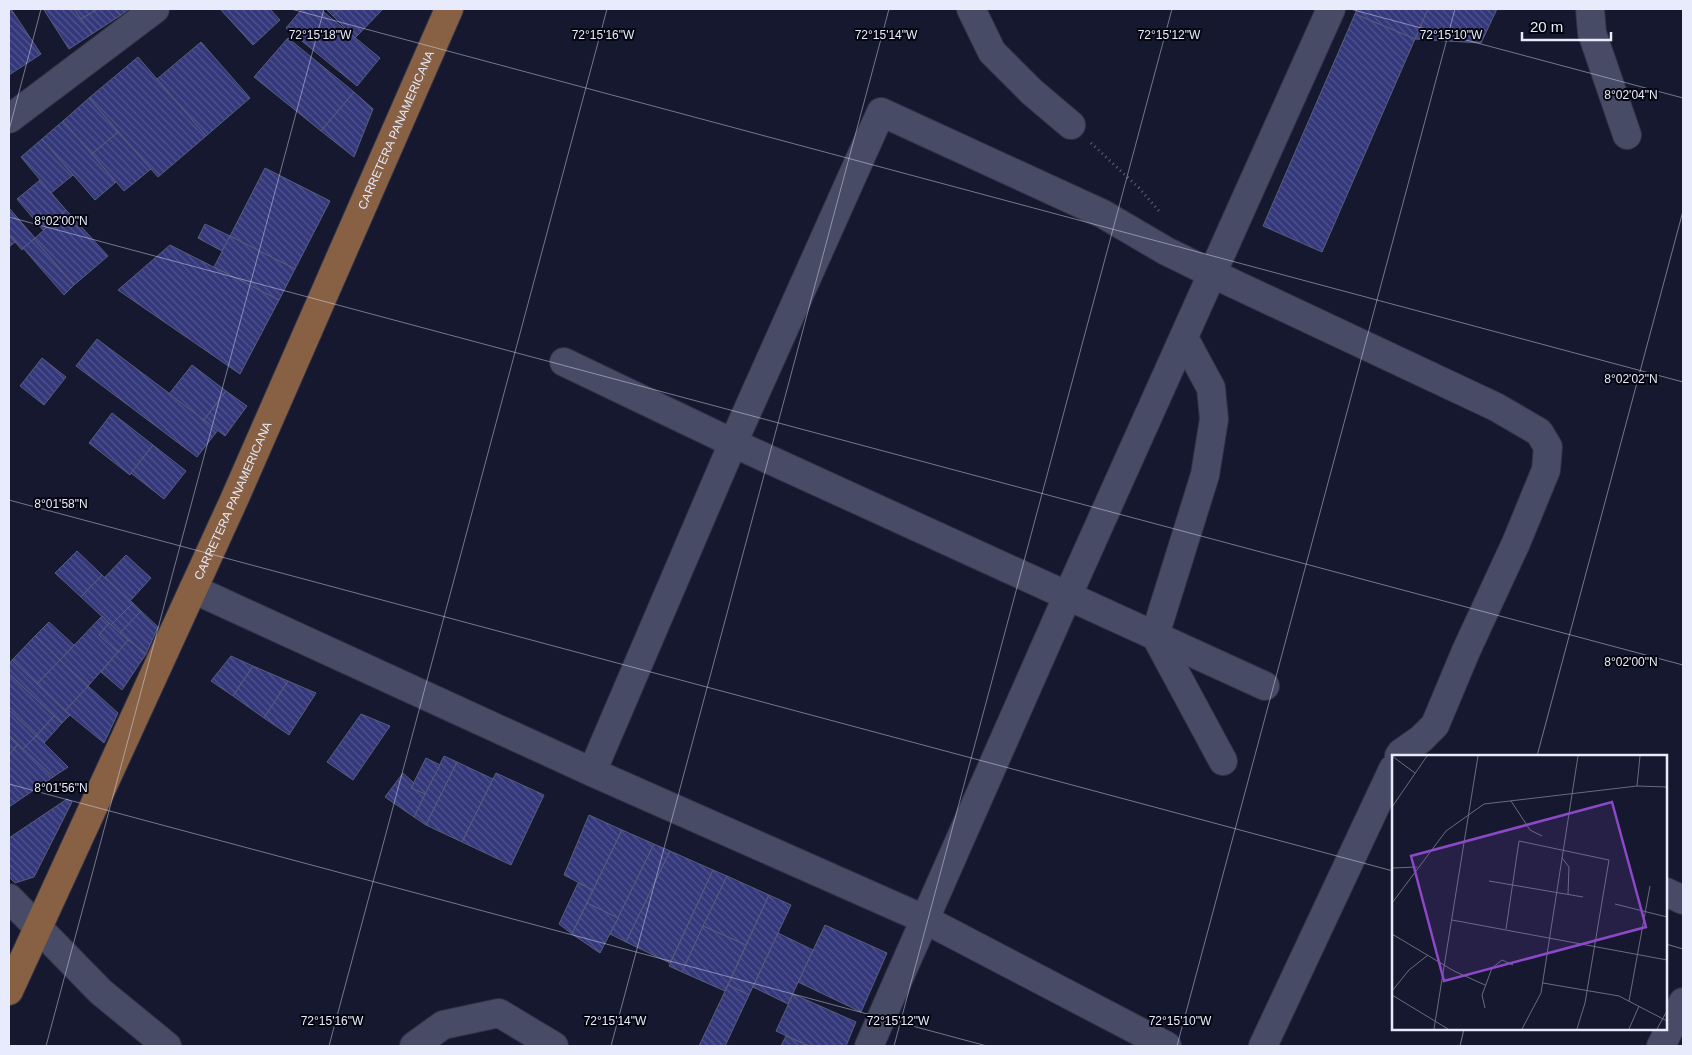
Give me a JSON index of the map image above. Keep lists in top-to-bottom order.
{
  "streets": {
    "main road": ["CARRETERA PANAMERICANA"]
  },
  "scale_bar": "20 m",
  "coordinates": [
    "72°15'18\"W",
    "72°15'16\"W",
    "72°15'14\"W",
    "72°15'12\"W",
    "72°15'10\"W",
    "8°02'04\"N",
    "8°02'00\"N",
    "8°02'02\"N",
    "8°01'58\"N",
    "8°01'56\"N"
  ]
}
